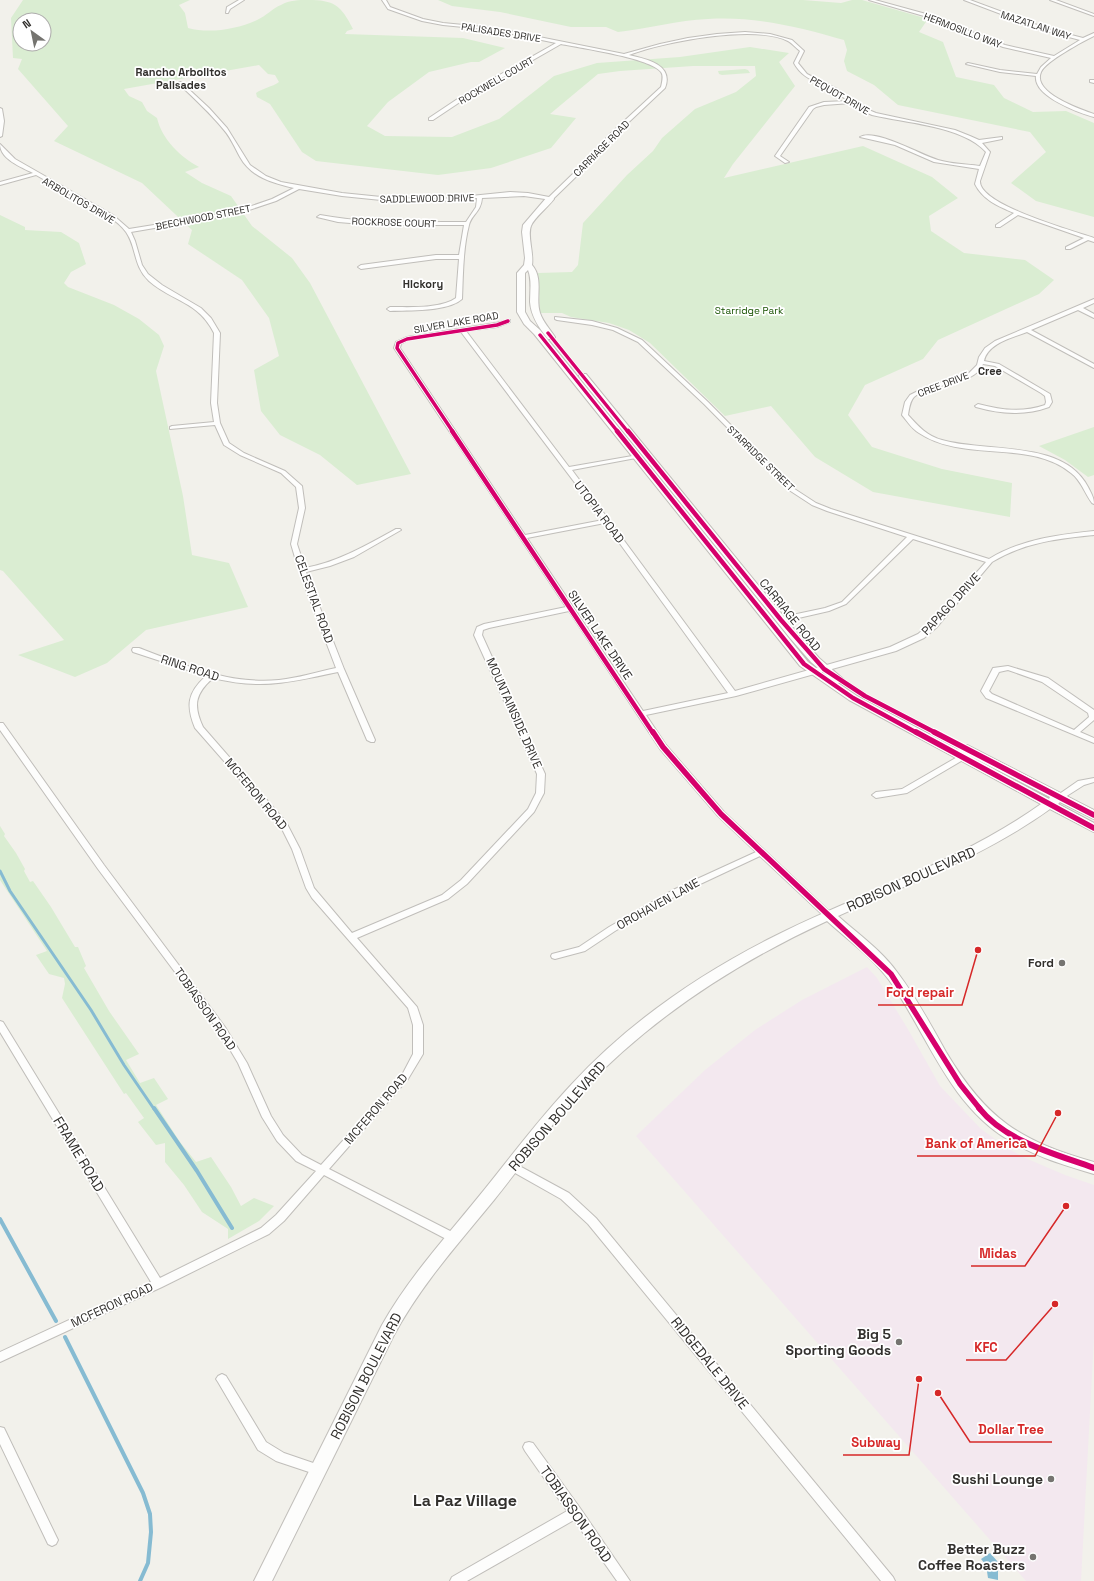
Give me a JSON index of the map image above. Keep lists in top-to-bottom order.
{
  "streets": {
    "street": [
      "MAZATLAN WAY",
      "HERMOSILLO WAY",
      "PALISADES DRIVE",
      "ROCKWELL COURT",
      "PEQUOT DRIVE",
      "CARRIAGE ROAD",
      "SADDLEWOOD DRIVE",
      "ARBOLITOS DRIVE",
      "BEECHWOOD STREET",
      "ROCKROSE COURT",
      "SILVER LAKE ROAD",
      "CREE DRIVE",
      "STARRIDGE STREET",
      "UTOPIA ROAD",
      "CELESTIAL ROAD",
      "PAPAGO DRIVE",
      "SILVER LAKE DRIVE",
      "RING ROAD",
      "MOUNTAINSIDE DRIVE",
      "MCFERON ROAD",
      "ROBISON BOULEVARD",
      "OROHAVEN LANE",
      "TOBIASSON ROAD",
      "FRAME ROAD",
      "RIDGEDALE DRIVE"
    ]
  },
  "crossings": [
    ["PALISADES DRIVE", "ROCKWELL COURT"],
    ["PALISADES DRIVE", "PEQUOT DRIVE"],
    ["PALISADES DRIVE", "CARRIAGE ROAD"],
    ["PEQUOT DRIVE", "CARRIAGE ROAD"],
    ["CARRIAGE ROAD", "SADDLEWOOD DRIVE"],
    ["CARRIAGE ROAD", "PAPAGO DRIVE"],
    ["CARRIAGE ROAD", "ROBISON BOULEVARD"],
    ["SADDLEWOOD DRIVE", "BEECHWOOD STREET"],
    ["ARBOLITOS DRIVE", "BEECHWOOD STREET"],
    ["ARBOLITOS DRIVE", "CELESTIAL ROAD"],
    ["SILVER LAKE ROAD", "UTOPIA ROAD"],
    ["SILVER LAKE ROAD", "SILVER LAKE DRIVE"],
    ["STARRIDGE STREET", "PAPAGO DRIVE"],
    ["UTOPIA ROAD", "PAPAGO DRIVE"],
    ["CELESTIAL ROAD", "RING ROAD"],
    ["PAPAGO DRIVE", "SILVER LAKE DRIVE"],
    ["SILVER LAKE DRIVE", "MOUNTAINSIDE DRIVE"],
    ["SILVER LAKE DRIVE", "ROBISON BOULEVARD"],
    ["SILVER LAKE DRIVE", "OROHAVEN LANE"],
    ["RING ROAD", "MCFERON ROAD"],
    ["MOUNTAINSIDE DRIVE", "MCFERON ROAD"],
    ["MCFERON ROAD", "TOBIASSON ROAD"],
    ["MCFERON ROAD", "FRAME ROAD"],
    ["ROBISON BOULEVARD", "TOBIASSON ROAD"],
    ["ROBISON BOULEVARD", "RIDGEDALE DRIVE"]
  ],
  "districts": [
    "Rancho Arbolitos Palisades",
    "Hickory",
    "Cree",
    "La Paz Village"
  ],
  "parks": ["Starridge Park"],
  "places": [
    "Ford repair",
    "Ford",
    "Bank of America",
    "Midas",
    "KFC",
    "Big 5 Sporting Goods",
    "Subway",
    "Dollar Tree",
    "Sushi Lounge",
    "Better Buzz Coffee Roasters"
  ],
  "north": "top left"
}
